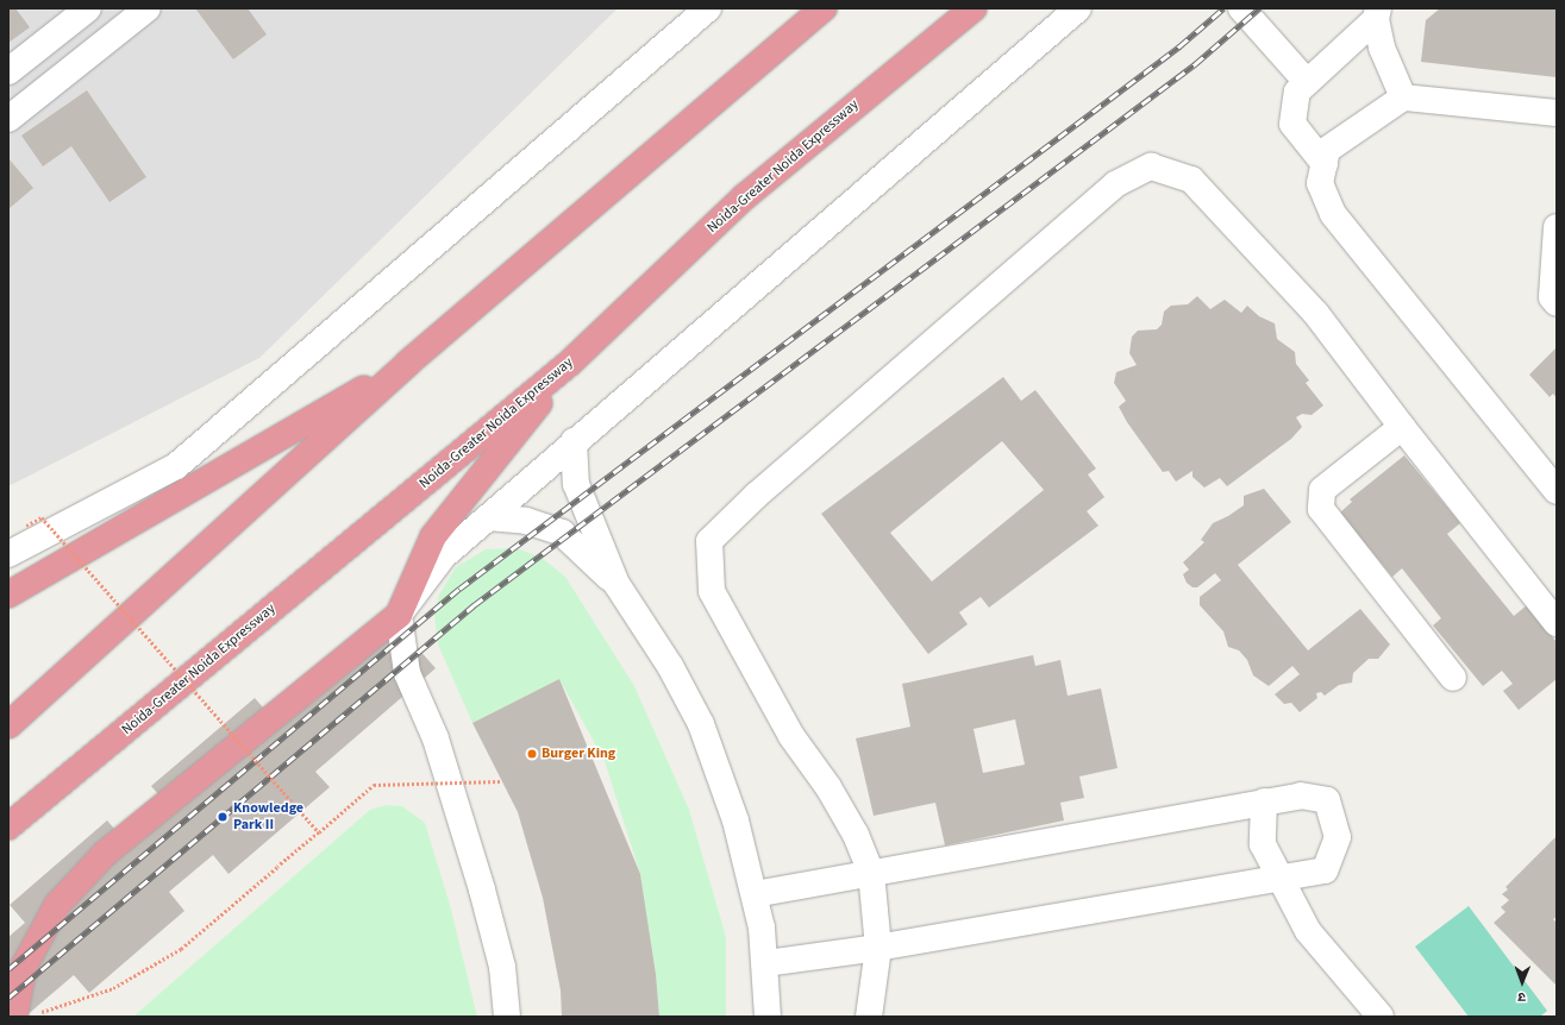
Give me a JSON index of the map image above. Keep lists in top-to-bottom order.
{
  "streets": {
    "highway": ["Noida-Greater Noida Expressway"]
  },
  "places": ["Burger King", "Knowledge Park II"],
  "north": "bottom"
}
